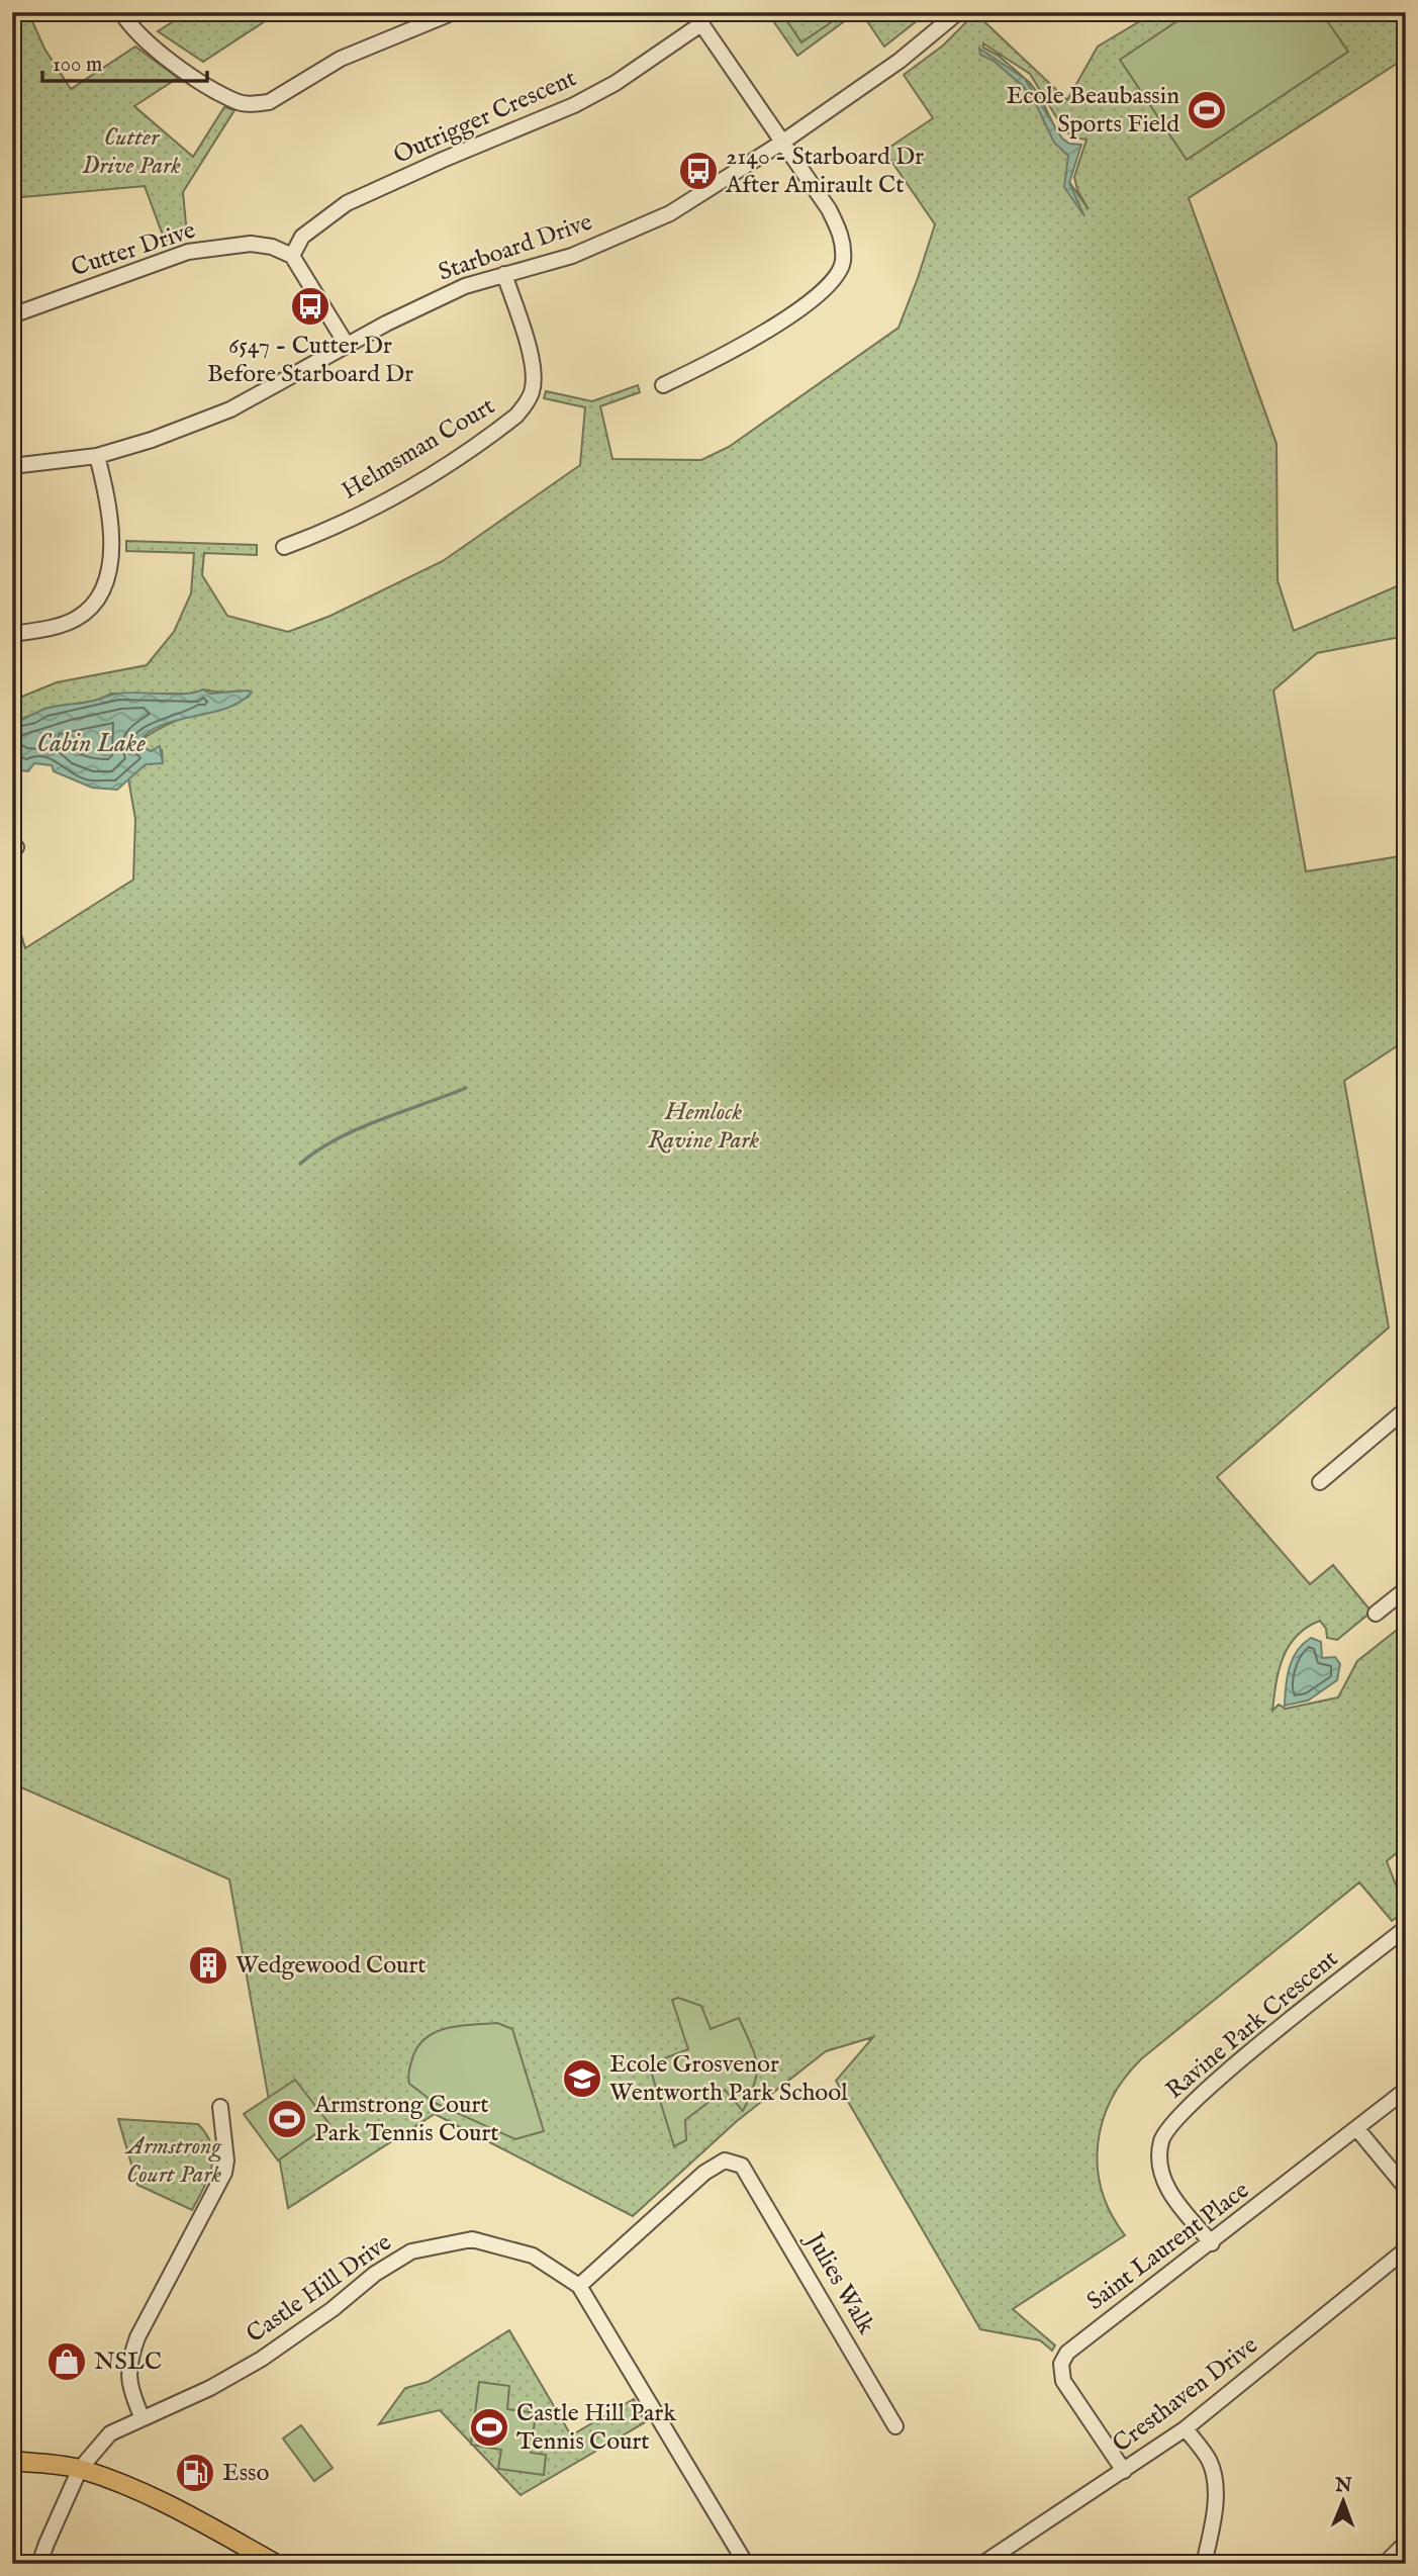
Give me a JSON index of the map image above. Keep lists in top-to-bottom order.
{
  "streets": {
    "street": [
      "Outrigger Crescent",
      "Starboard Drive",
      "Cutter Drive",
      "Helmsman Court",
      "Ravine Park Crescent",
      "Saint Laurent Place",
      "Julies Walk",
      "Castle Hill Drive",
      "Cresthaven Drive"
    ]
  },
  "crossings": [
    ["Outrigger Crescent", "Cutter Drive"],
    ["Starboard Drive", "Helmsman Court"],
    ["Ravine Park Crescent", "Saint Laurent Place"],
    ["Saint Laurent Place", "Cresthaven Drive"],
    ["Julies Walk", "Castle Hill Drive"]
  ],
  "water": ["Cabin Lake"],
  "parks": ["Cutter Drive Park", "Hemlock Ravine Park", "Armstrong Court Park"],
  "places": {
    "sports": ["Ecole Beaubassin Sports Field", "Armstrong Court Park Tennis Court", "Castle Hill Park Tennis Court"],
    "bus stop": ["2140 - Starboard Dr After Amirault Ct", "6547 - Cutter Dr Before Starboard Dr"],
    "building": ["Wedgewood Court"],
    "school or university": ["Ecole Grosvenor Wentworth Park School"],
    "shop": ["NSLC"],
    "fuel station": ["Esso"]
  },
  "scale_bar": "100 m",
  "north": "top"
}
